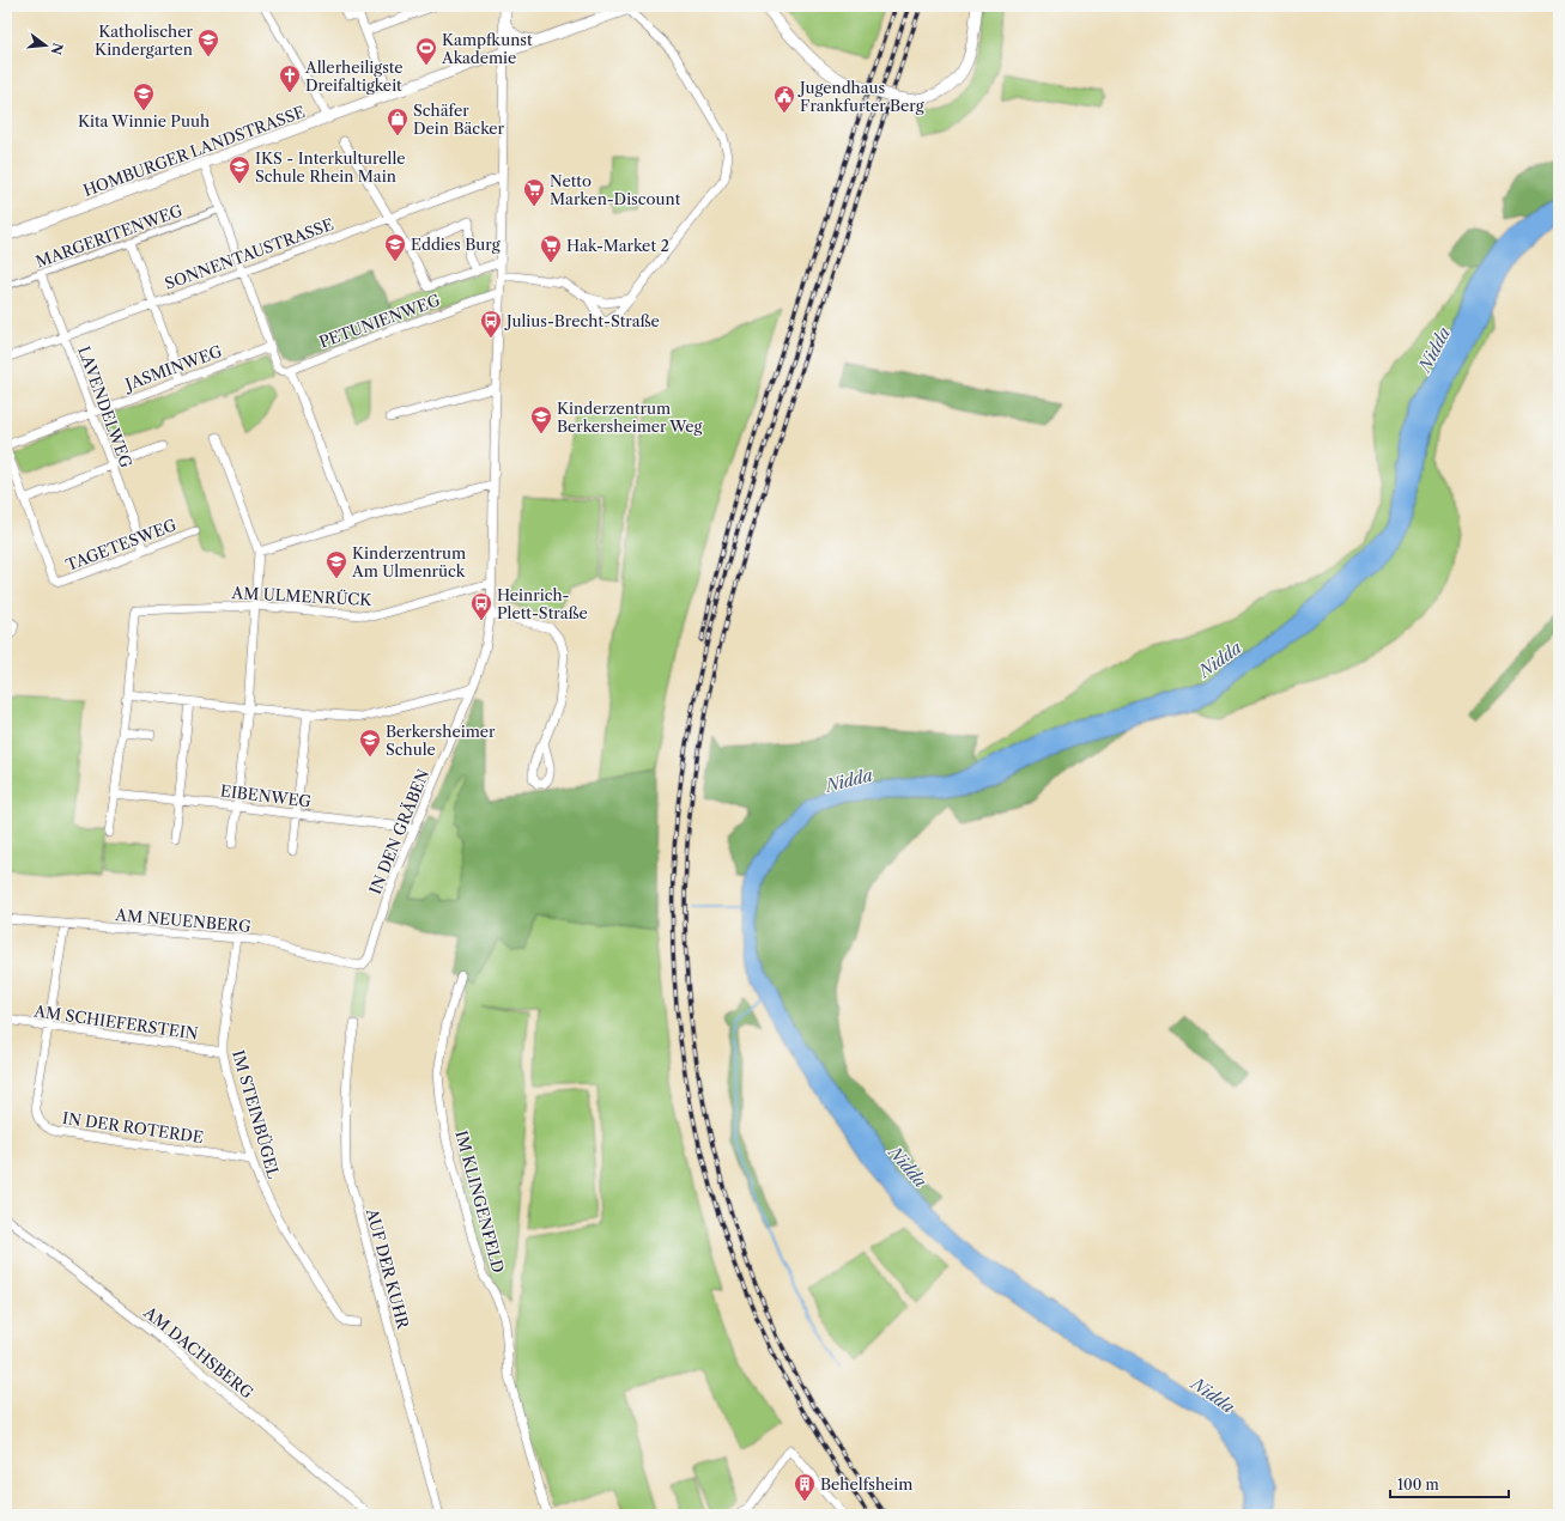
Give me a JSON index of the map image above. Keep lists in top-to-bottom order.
{
  "streets": {
    "street": [
      "HOMBURGER LANDSTRASSE",
      "MARGERITENWEG",
      "SONNENTAUSTRASSE",
      "PETUNIENWEG",
      "JASMINWEG",
      "LAVENDELWEG",
      "TAGETESWEG",
      "AM ULMENRÜCK",
      "EIBENWEG",
      "IN DEN GRÄBEN",
      "AM NEUENBERG",
      "AM SCHIEFERSTEIN",
      "IM STEINBÜGEL",
      "IN DER ROTERDE",
      "IM KLINGENFELD",
      "AUF DER KUHR",
      "AM DACHSBERG"
    ]
  },
  "crossings": [
    ["HOMBURGER LANDSTRASSE", "IN DEN GRÄBEN"],
    ["MARGERITENWEG", "LAVENDELWEG"],
    ["SONNENTAUSTRASSE", "LAVENDELWEG"],
    ["SONNENTAUSTRASSE", "IN DEN GRÄBEN"],
    ["PETUNIENWEG", "IN DEN GRÄBEN"],
    ["JASMINWEG", "LAVENDELWEG"],
    ["LAVENDELWEG", "TAGETESWEG"],
    ["AM ULMENRÜCK", "IN DEN GRÄBEN"],
    ["EIBENWEG", "IN DEN GRÄBEN"],
    ["IN DEN GRÄBEN", "AM NEUENBERG"],
    ["AM NEUENBERG", "IM STEINBÜGEL"],
    ["AM NEUENBERG", "IN DER ROTERDE"],
    ["AM SCHIEFERSTEIN", "IM STEINBÜGEL"],
    ["AM SCHIEFERSTEIN", "IN DER ROTERDE"],
    ["IM STEINBÜGEL", "IN DER ROTERDE"]
  ],
  "water": ["Nidda"],
  "places": {
    "school or university": [
      "Katholischer Kindergarten",
      "Kita Winnie Puuh",
      "IKS - Interkulturelle Schule Rhein Main",
      "Eddies Burg",
      "Kinderzentrum Berkersheimer Weg",
      "Kinderzentrum Am Ulmenrück",
      "Berkersheimer Schule"
    ],
    "sports": ["Kampfkunst Akademie"],
    "church": ["Allerheiligste Dreifaltigkeit"],
    "public building": ["Jugendhaus Frankfurter Berg"],
    "shop": ["Schäfer Dein Bäcker"],
    "supermarket": ["Netto Marken-Discount", "Hak-Market 2"],
    "bus stop": ["Julius-Brecht-Straße", "Heinrich- Plett-Straße"],
    "building": ["Behelfsheim"]
  },
  "scale_bar": "100 m",
  "north": "right"
}
